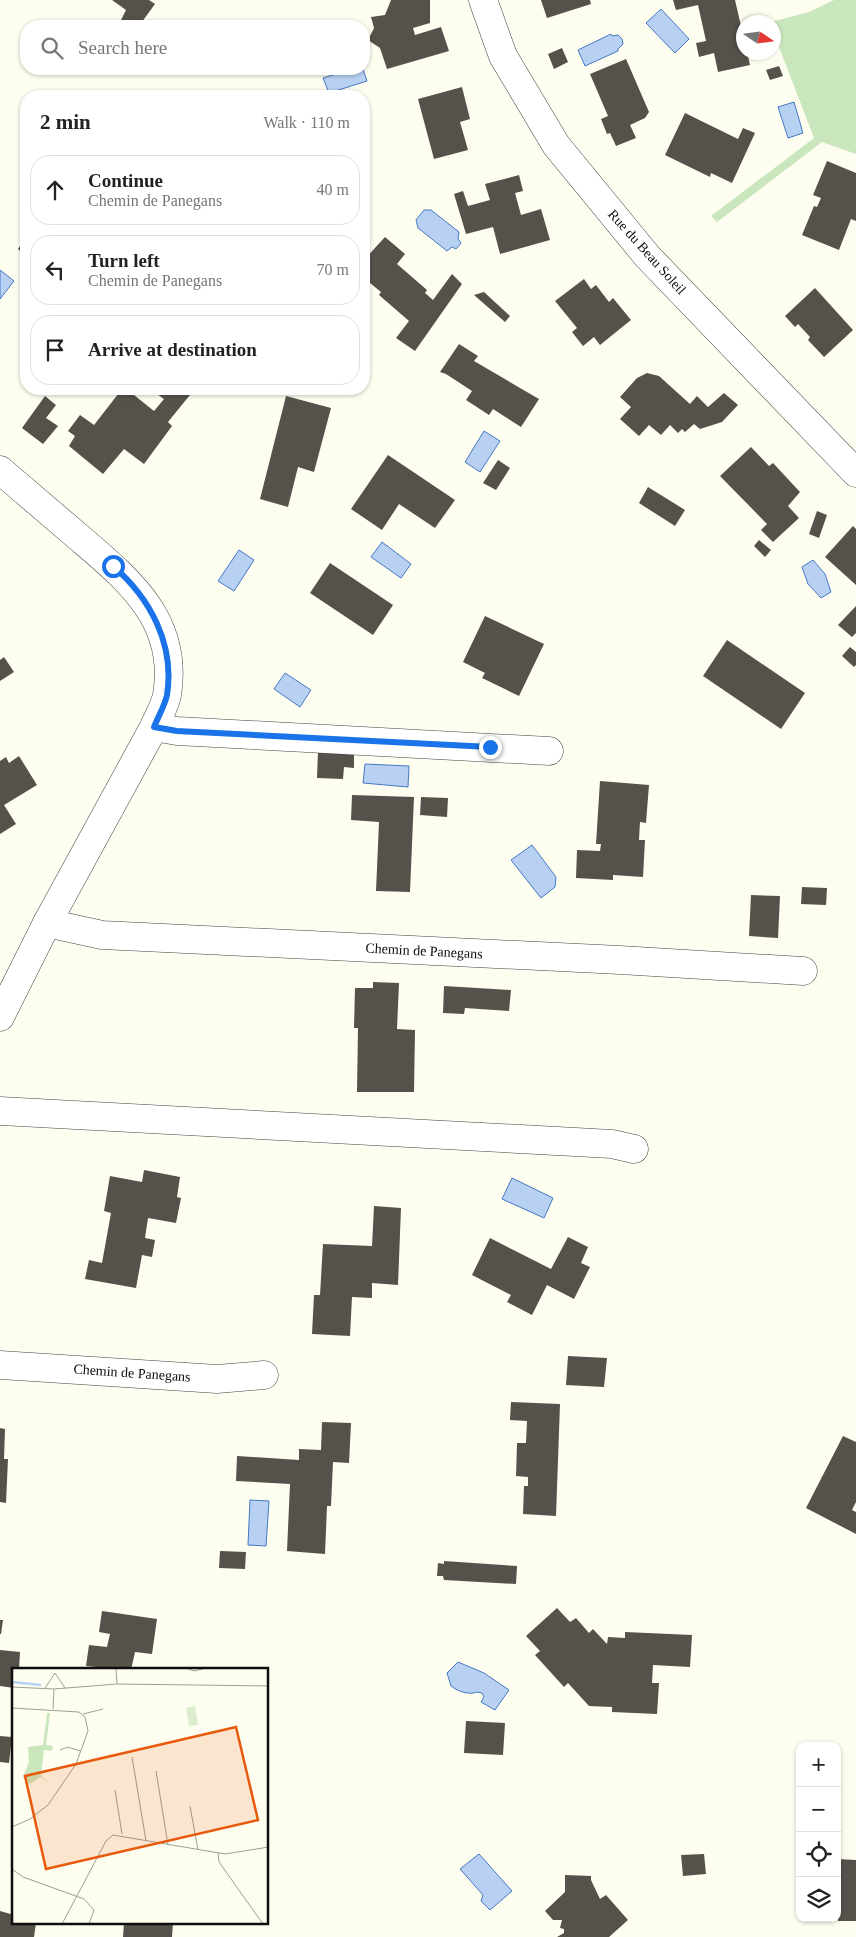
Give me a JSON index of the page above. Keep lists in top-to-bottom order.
{
  "streets": {
    "street": ["Rue du Beau Soleil", "Chemin de Panegans"]
  },
  "north": "right",
  "page": {
    "search": "Search here",
    "heading": ["2 min", "Walk · 110 m"],
    "list": [
      ["Continue", "Chemin de Panegans", "40 m"],
      ["Turn left", "Chemin de Panegans", "70 m"],
      "Arrive at destination"
    ],
    "map_buttons": ["+", "−"]
  }
}
